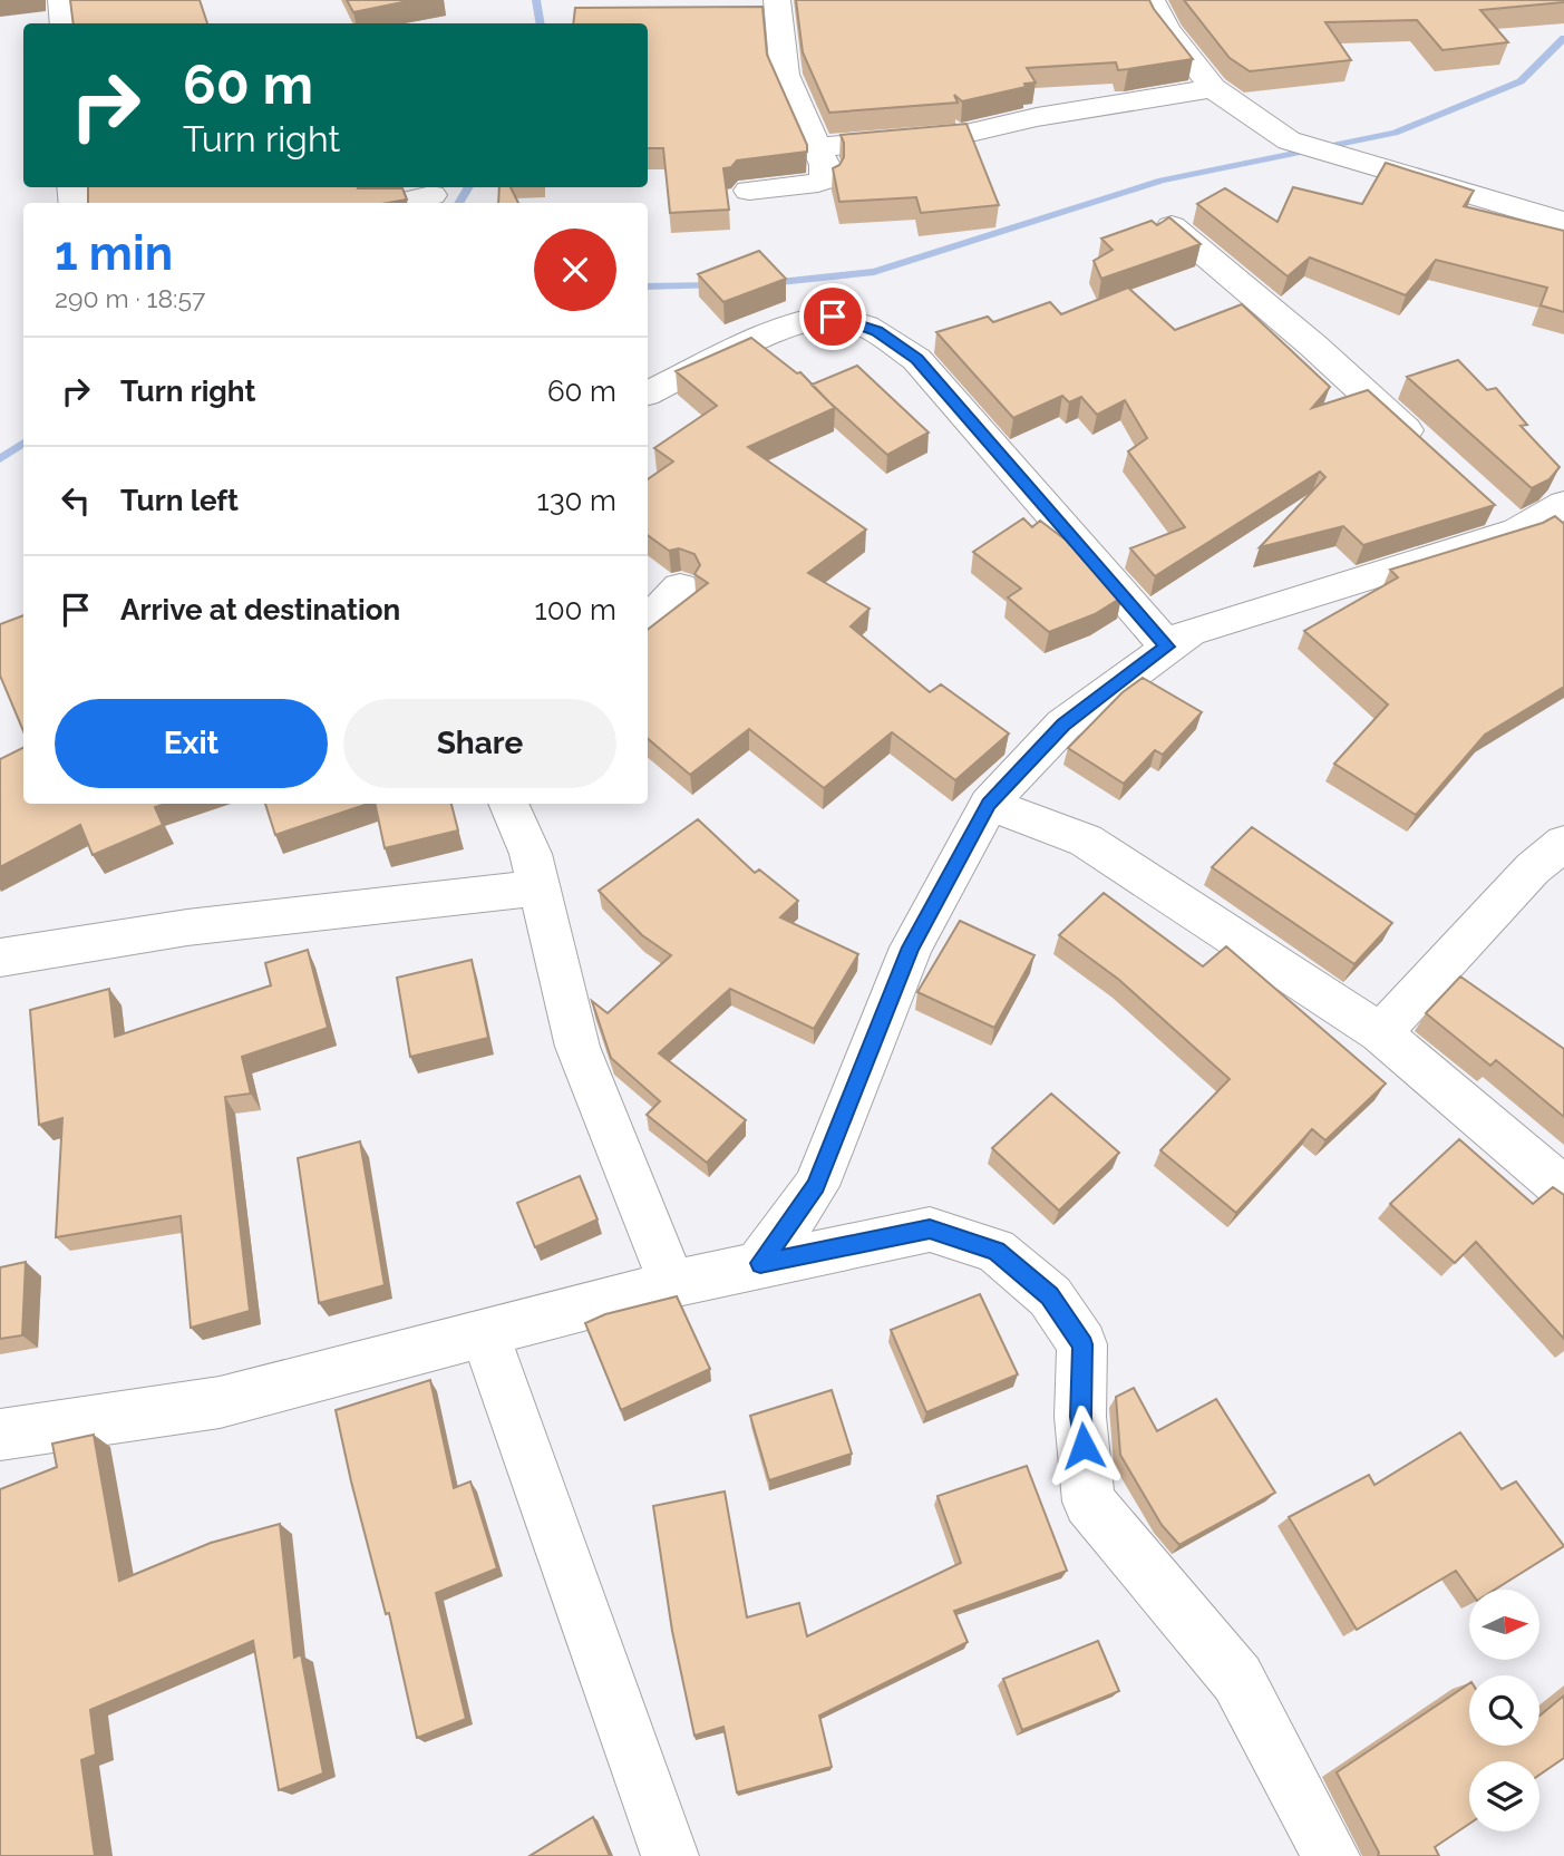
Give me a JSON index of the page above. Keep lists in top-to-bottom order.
{
  "north": "right",
  "page": {
    "turn": ["60 m", "Turn right"],
    "heading": ["1 min", "290 m · 18:57"],
    "list": [
      {
        "name": "Turn right",
        "value": "60 m"
      },
      {
        "name": "Turn left",
        "value": "130 m"
      },
      {
        "name": "Arrive at destination",
        "value": "100 m"
      }
    ],
    "buttons": ["Exit", "Share"]
  }
}
